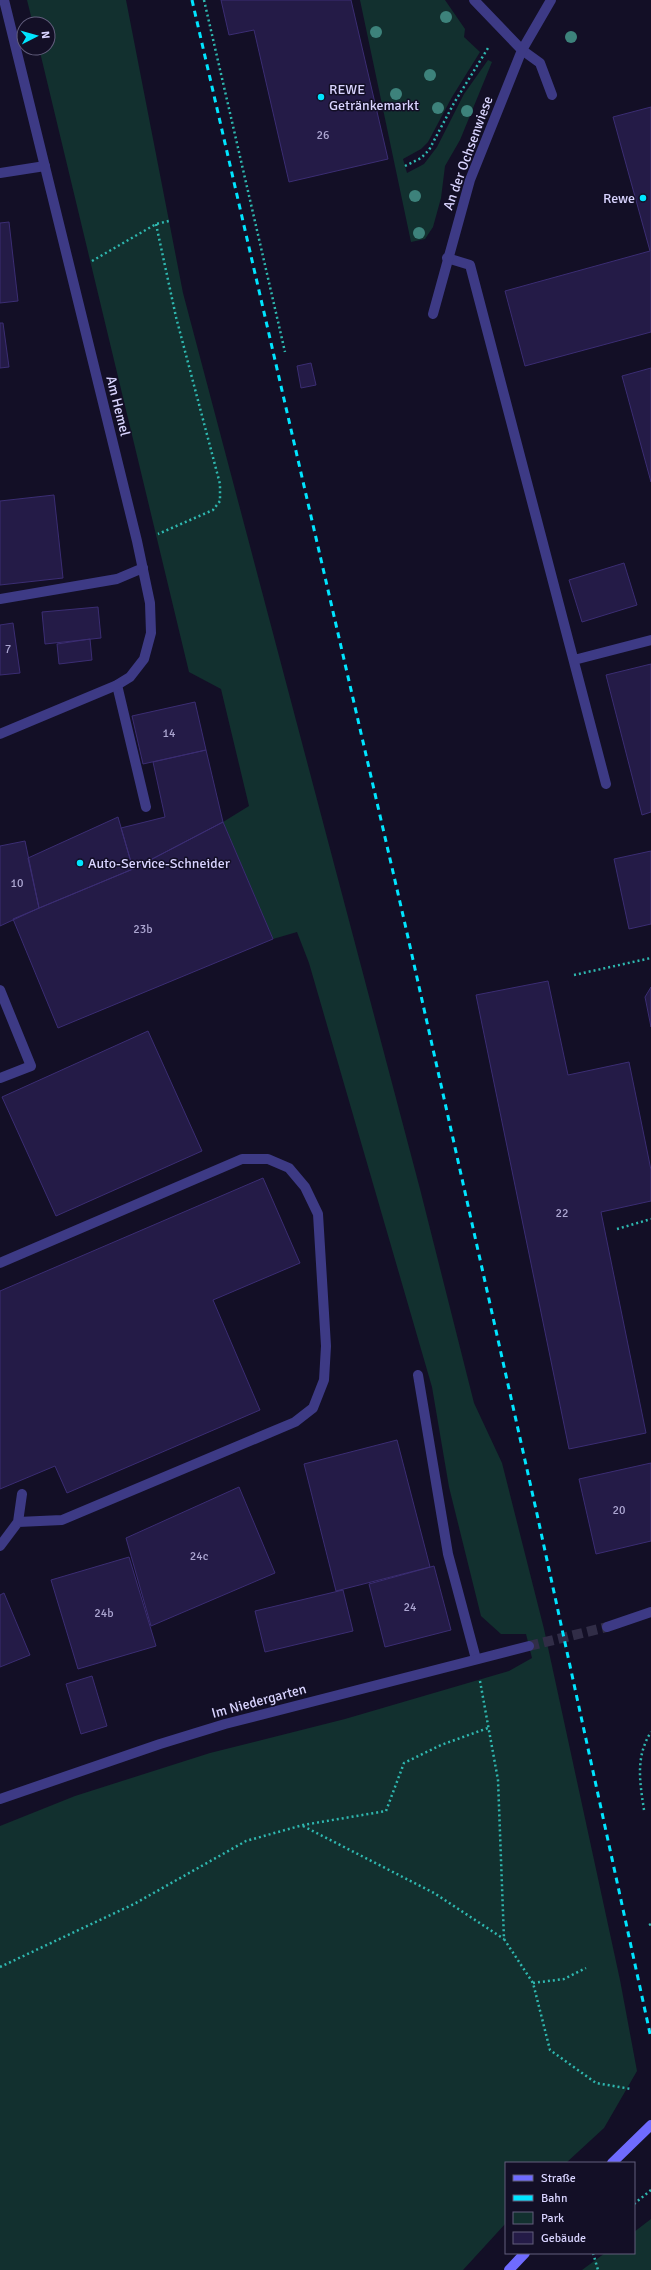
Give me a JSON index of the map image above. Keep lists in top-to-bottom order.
{
  "streets": {
    "street": ["An der Ochsenwiese", "Am Hemel", "Im Niedergarten"]
  },
  "places": ["REWE Getränkemarkt", "Rewe", "Auto-Service-Schneider"],
  "house_numbers": [
    "26",
    "7",
    "14",
    "10",
    "23b",
    "22",
    "20",
    "24c",
    "24",
    "24b"
  ],
  "legend": [
    "Straße",
    "Bahn",
    "Park",
    "Gebäude"
  ],
  "north": "right"
}
